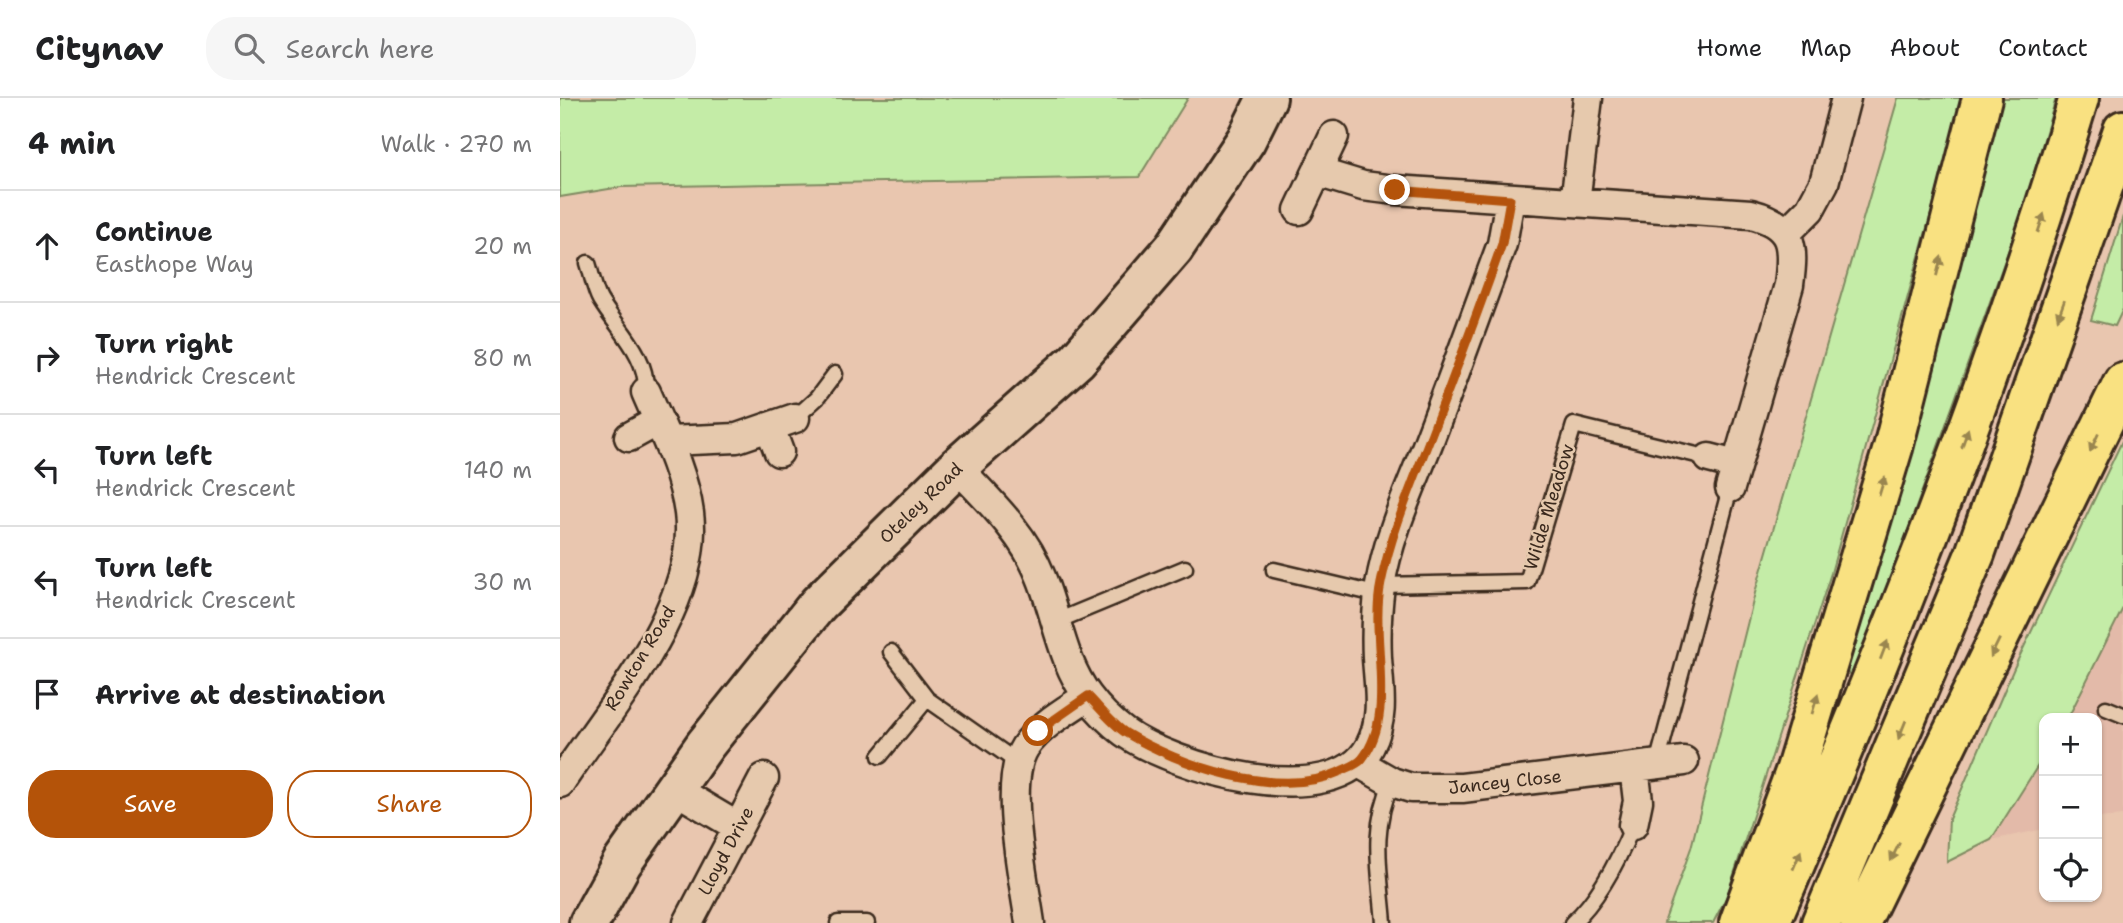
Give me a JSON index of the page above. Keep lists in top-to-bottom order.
{
  "streets": {
    "main road": ["Oteley Road"],
    "street": ["Rowton Road", "Jancey Close", "Lloyd Drive"],
    "lane": ["Wilde Meadow"]
  },
  "page": {
    "header": "Citynav",
    "search": "Search here",
    "nav": [
      "Home",
      "Map",
      "About",
      "Contact"
    ],
    "heading": ["4 min", "Walk · 270 m"],
    "list": [
      ["Continue", "Easthope Way", "20 m"],
      ["Turn right", "Hendrick Crescent", "80 m"],
      ["Turn left", "Hendrick Crescent", "140 m"],
      ["Turn left", "Hendrick Crescent", "30 m"],
      "Arrive at destination"
    ],
    "map_buttons": ["+", "−"],
    "buttons": ["Save", "Share"]
  }
}
